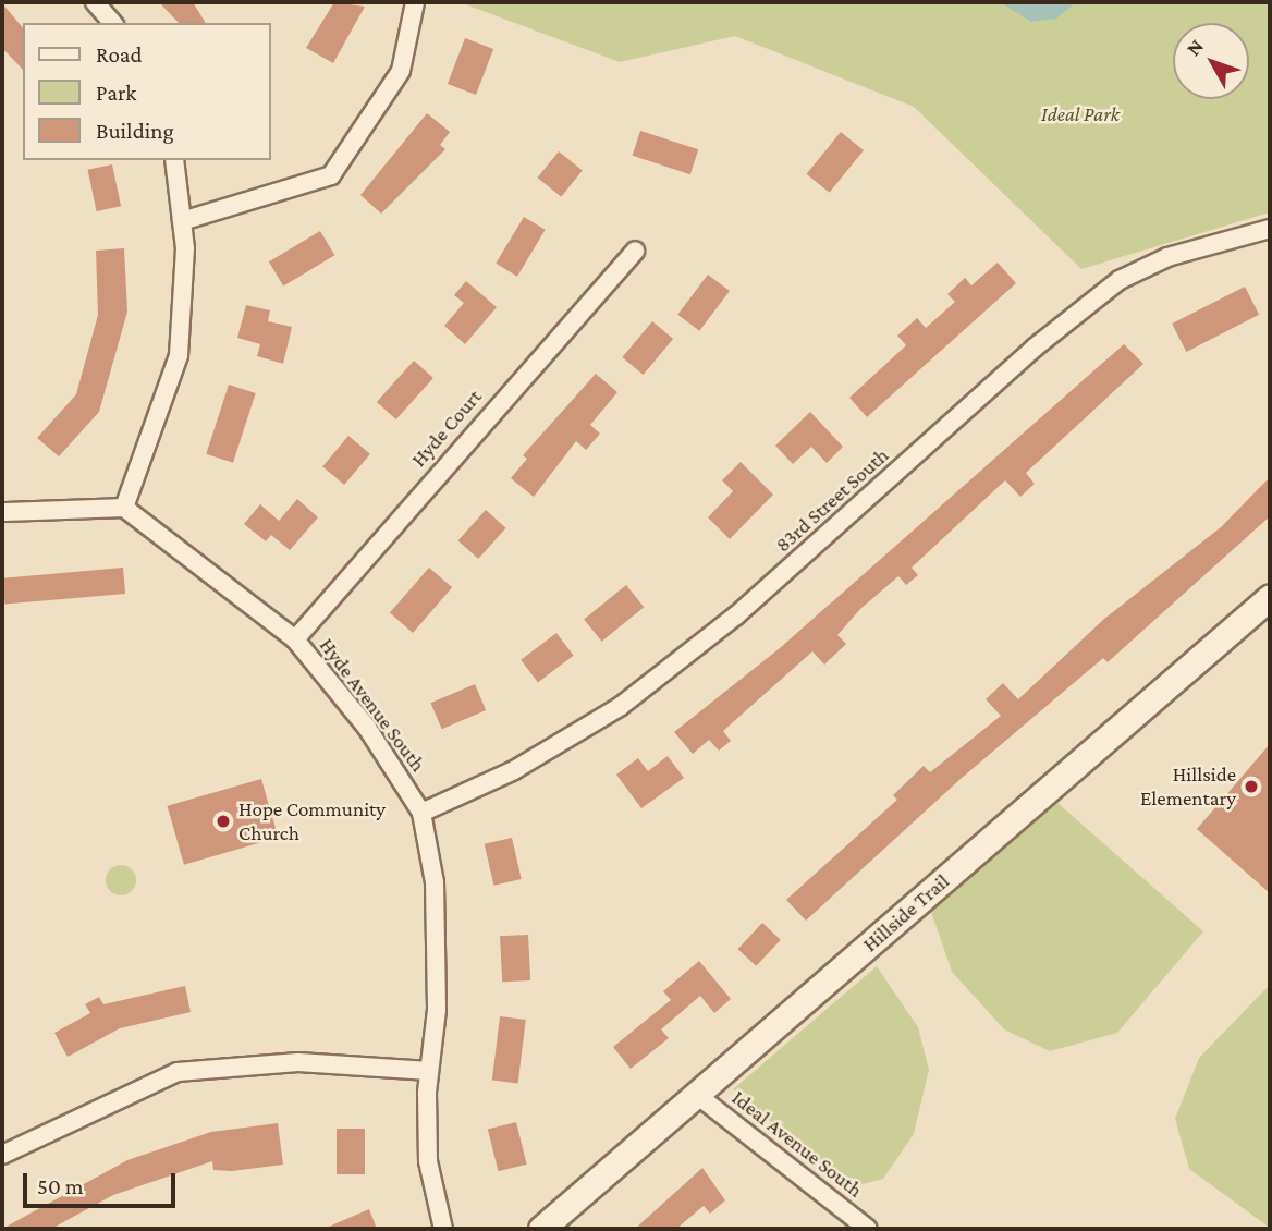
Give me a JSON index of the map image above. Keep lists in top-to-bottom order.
{
  "streets": {
    "street": [
      "Hyde Court",
      "83rd Street South",
      "Hyde Avenue South",
      "Hillside Trail",
      "Ideal Avenue South"
    ]
  },
  "crossings": [
    ["Hyde Court", "Hyde Avenue South"],
    ["83rd Street South", "Hyde Avenue South"],
    ["Hillside Trail", "Ideal Avenue South"]
  ],
  "parks": ["Ideal Park"],
  "places": ["Hillside Elementary", "Hope Community Church"],
  "legend": ["Road", "Park", "Building"],
  "scale_bar": "50 m",
  "north": "top left"
}
